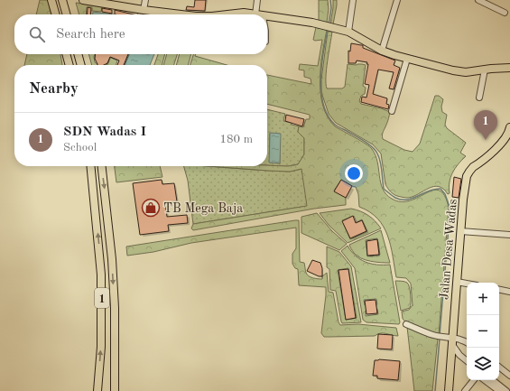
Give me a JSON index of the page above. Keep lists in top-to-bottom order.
{
  "streets": {
    "main road": ["Jalan Desa Wadas", "1"]
  },
  "places": {
    "shop": ["TB Mega Baja"]
  },
  "page": {
    "search": "Search here",
    "heading": "Nearby",
    "pins": "1",
    "list": [
      {
        "mark": "1",
        "name": "SDN Wadas I",
        "note": "School",
        "value": "180 m"
      }
    ],
    "map_buttons": ["+", "−"]
  }
}
